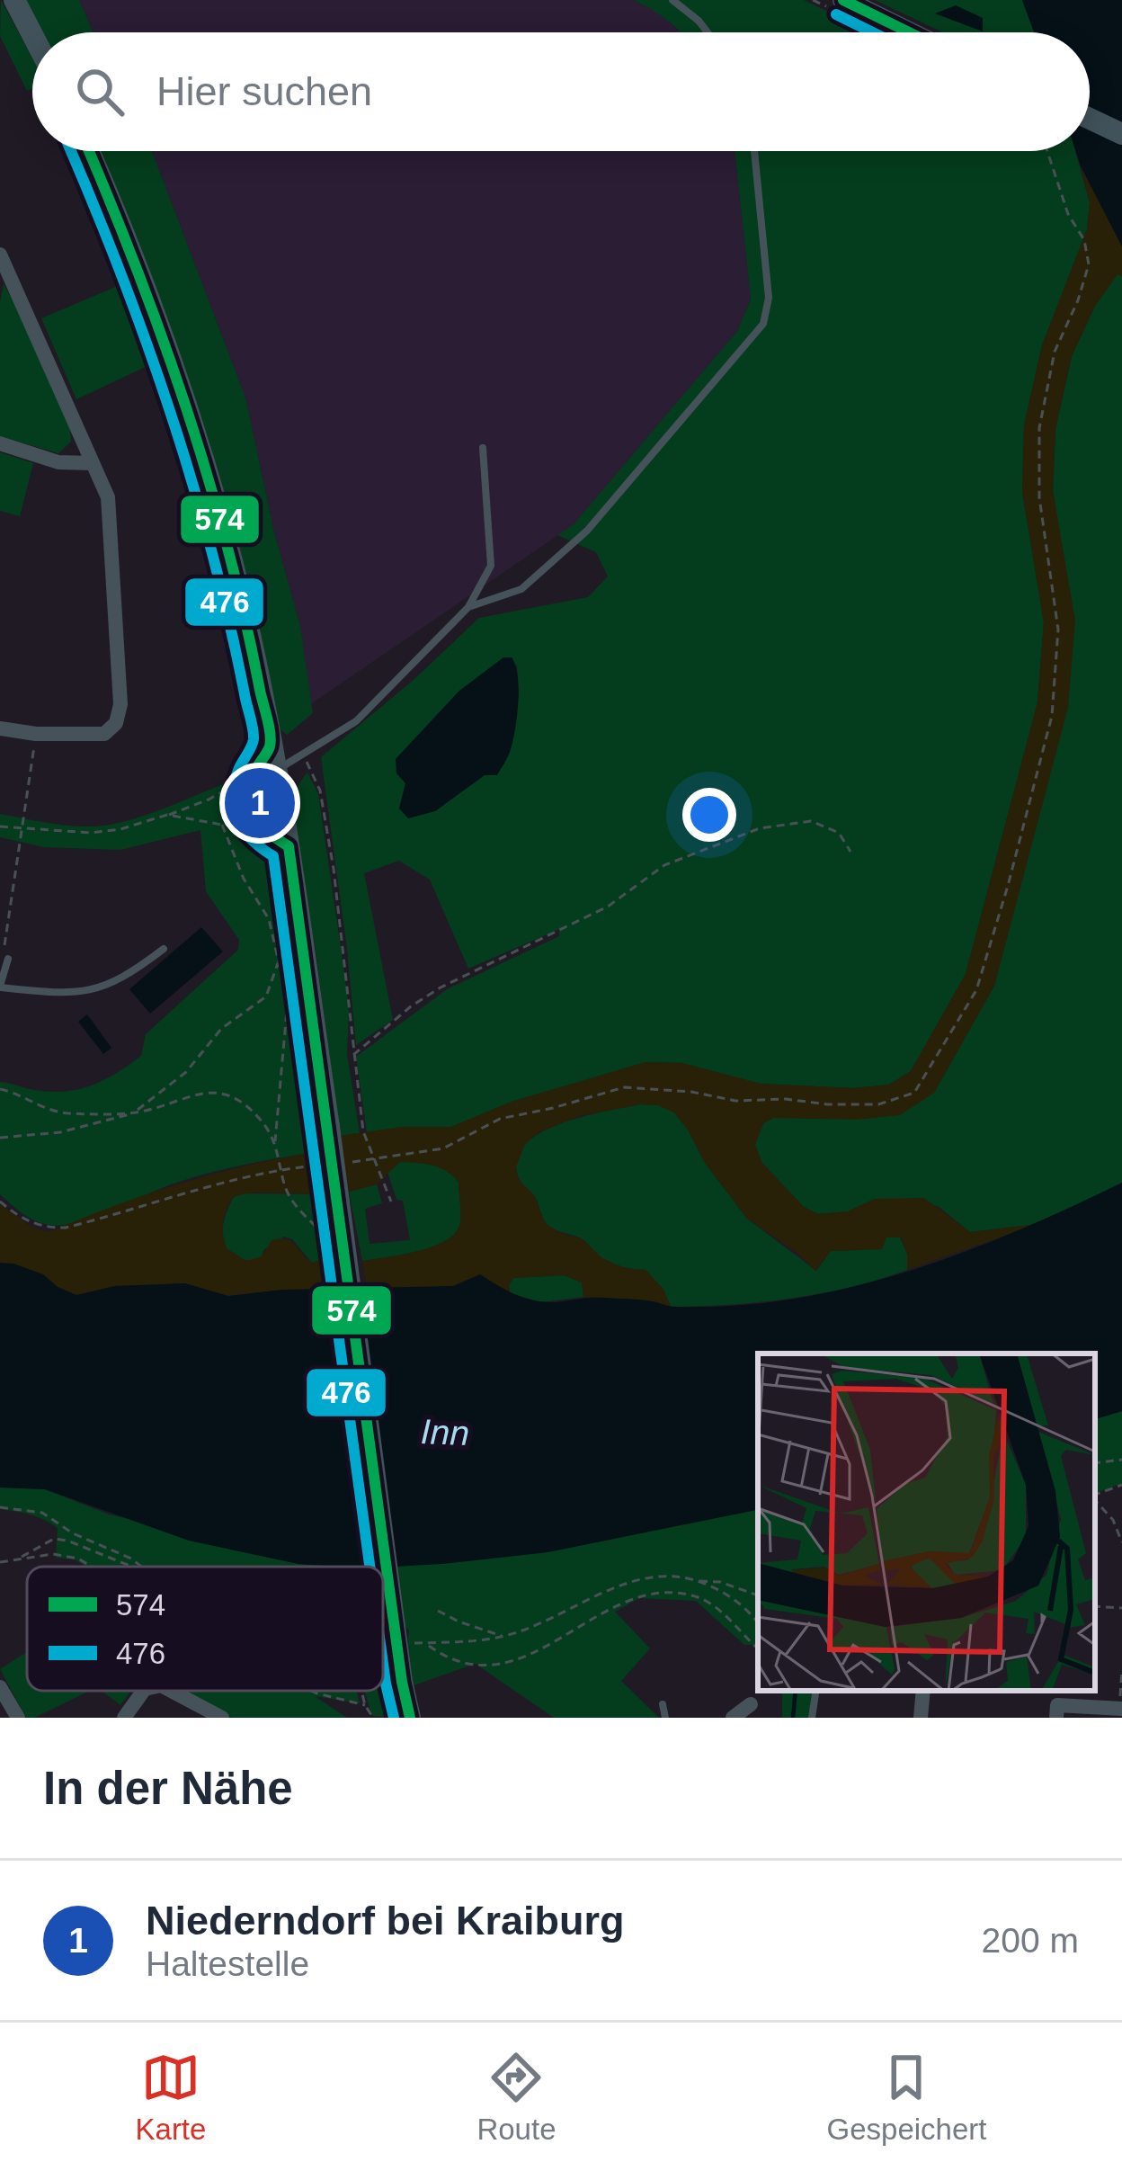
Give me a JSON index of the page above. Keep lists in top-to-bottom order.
{
  "water": ["Inn"],
  "lines": ["transit line 574", "transit line 476"],
  "legend": ["574", "476"],
  "page": {
    "search": "Hier suchen",
    "pins": "1",
    "heading": "In der Nähe",
    "list": [
      {
        "mark": "1",
        "name": "Niederndorf bei Kraiburg",
        "note": "Haltestelle",
        "value": "200 m"
      }
    ],
    "nav": ["Karte", "Route", "Gespeichert"]
  }
}
